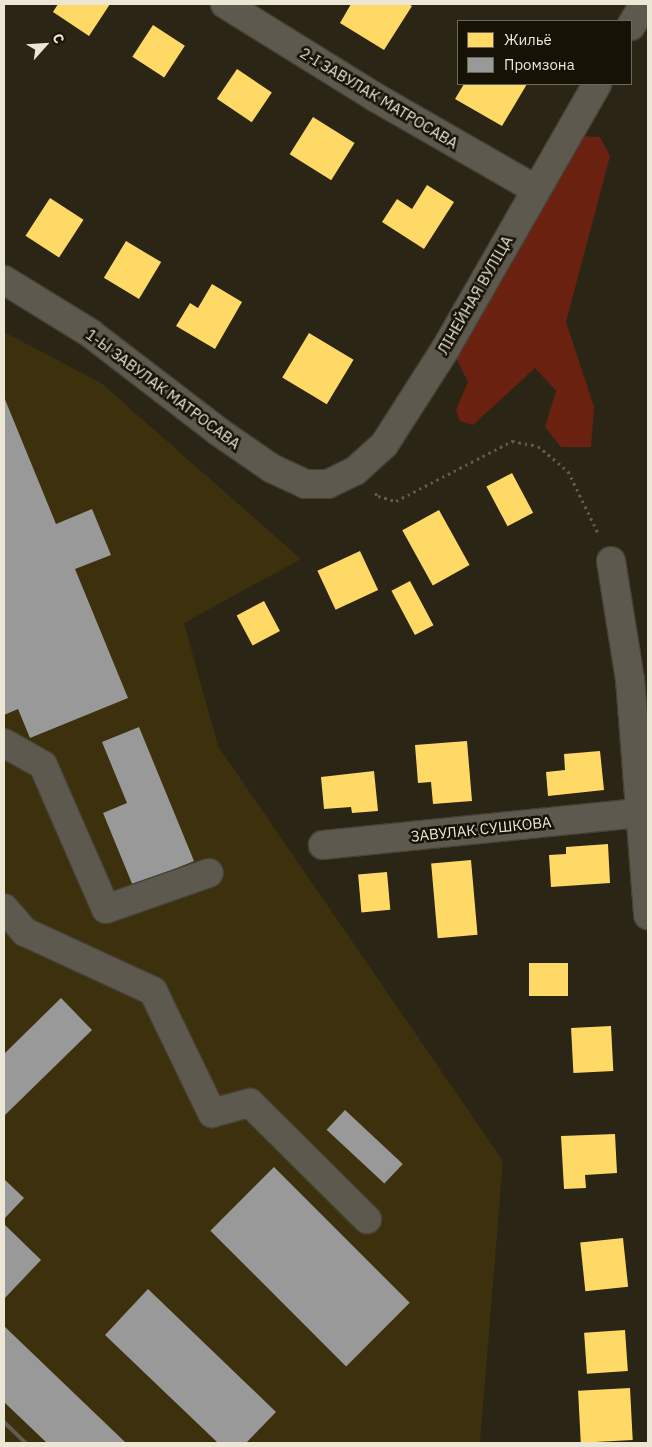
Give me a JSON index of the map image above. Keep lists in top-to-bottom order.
{
  "streets": {
    "street": [
      "2-І ЗАВУЛАК МАТРОСАВА",
      "ЛІНЕЙНАЯ ВУЛІЦА",
      "1-Ы ЗАВУЛАК МАТРОСАВА",
      "ЗАВУЛАК СУШКОВА"
    ]
  },
  "crossings": [
    ["2-І ЗАВУЛАК МАТРОСАВА", "ЛІНЕЙНАЯ ВУЛІЦА"],
    ["ЛІНЕЙНАЯ ВУЛІЦА", "1-Ы ЗАВУЛАК МАТРОСАВА"]
  ],
  "legend": ["Жильё", "Промзона"],
  "north": "top right"
}
